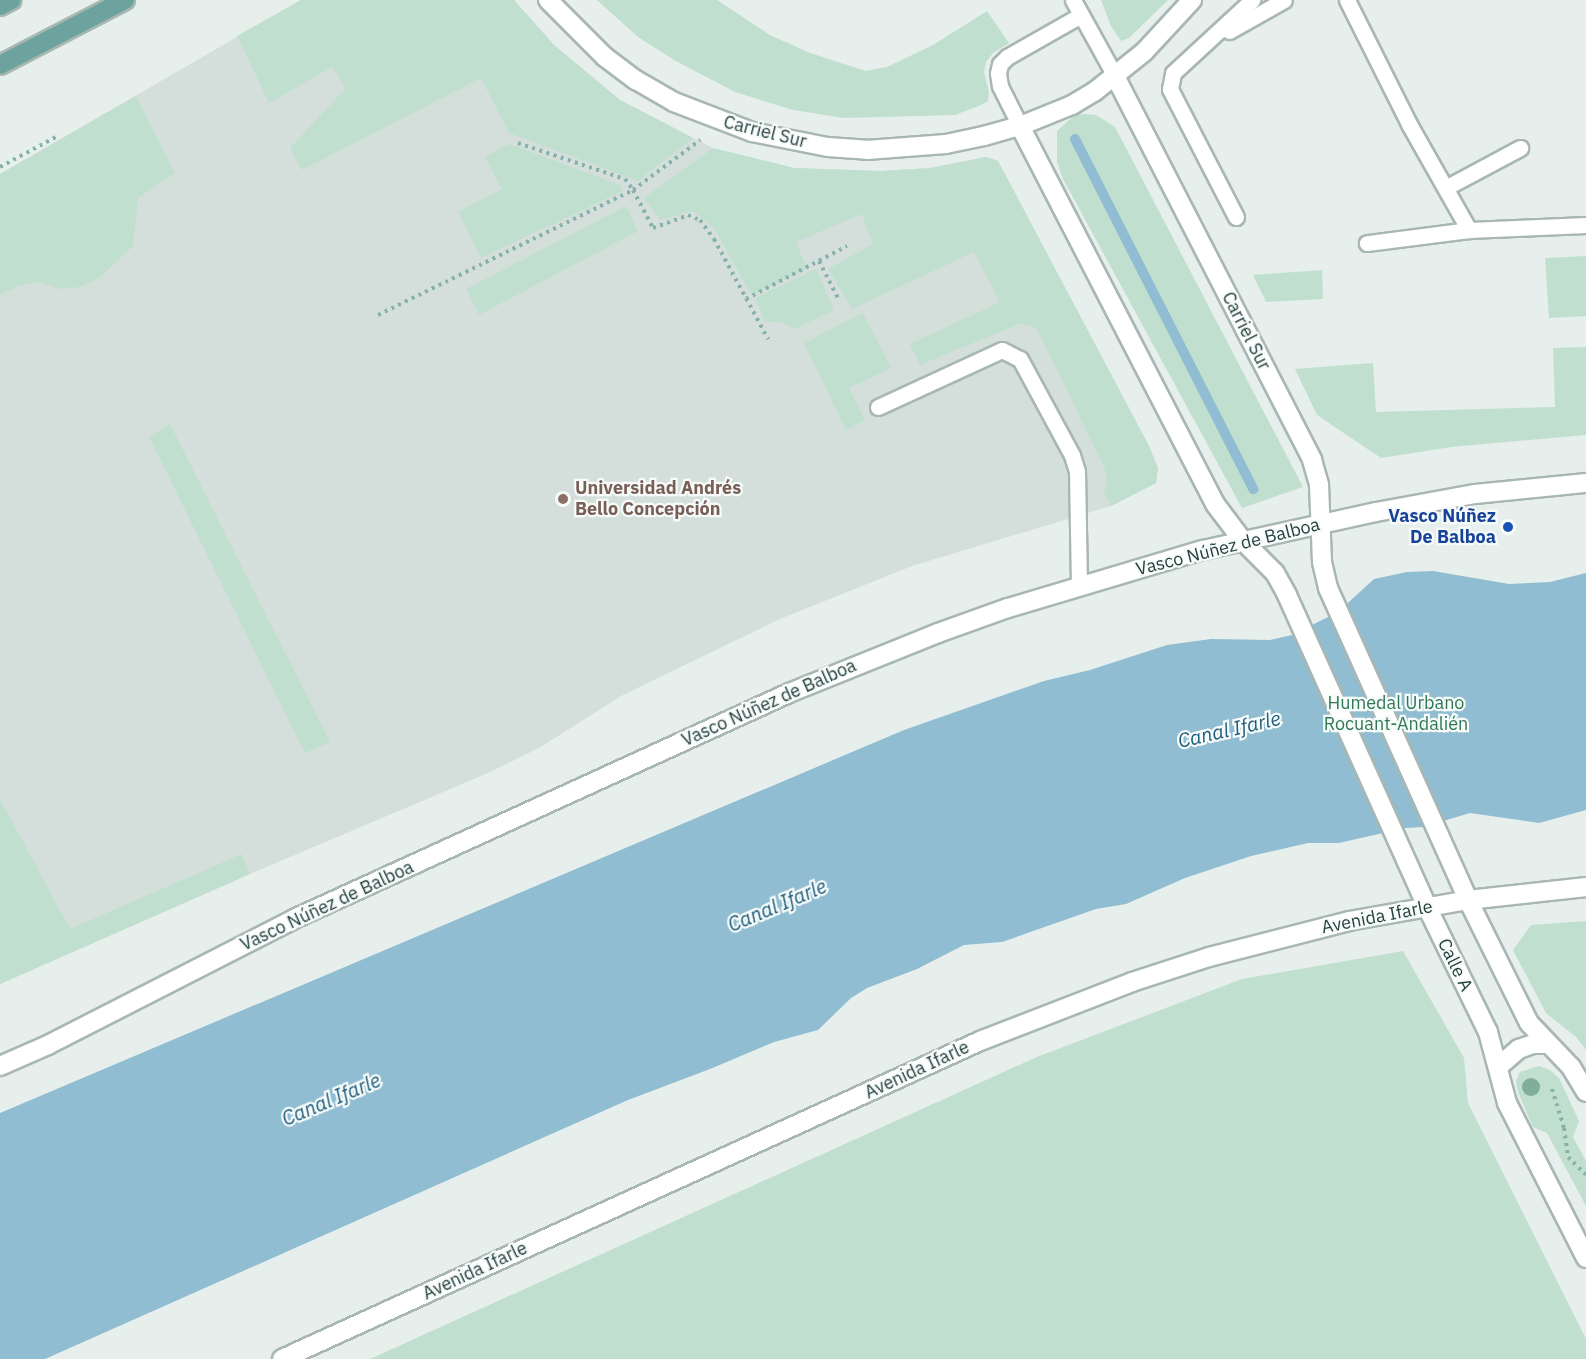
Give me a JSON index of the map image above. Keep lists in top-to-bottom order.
{
  "streets": {
    "street": [
      "Carriel Sur",
      "Vasco Núñez de Balboa",
      "Avenida Ifarle",
      "Calle A"
    ]
  },
  "crossings": [
    ["Carriel Sur", "Vasco Núñez de Balboa"],
    ["Carriel Sur", "Avenida Ifarle"],
    ["Vasco Núñez de Balboa", "Calle A"],
    ["Avenida Ifarle", "Calle A"]
  ],
  "water": ["Canal Ifarle"],
  "parks": ["Humedal Urbano Rocuant-Andalién"],
  "places": ["Universidad Andrés Bello Concepción", "Vasco Núñez De Balboa"]
}
